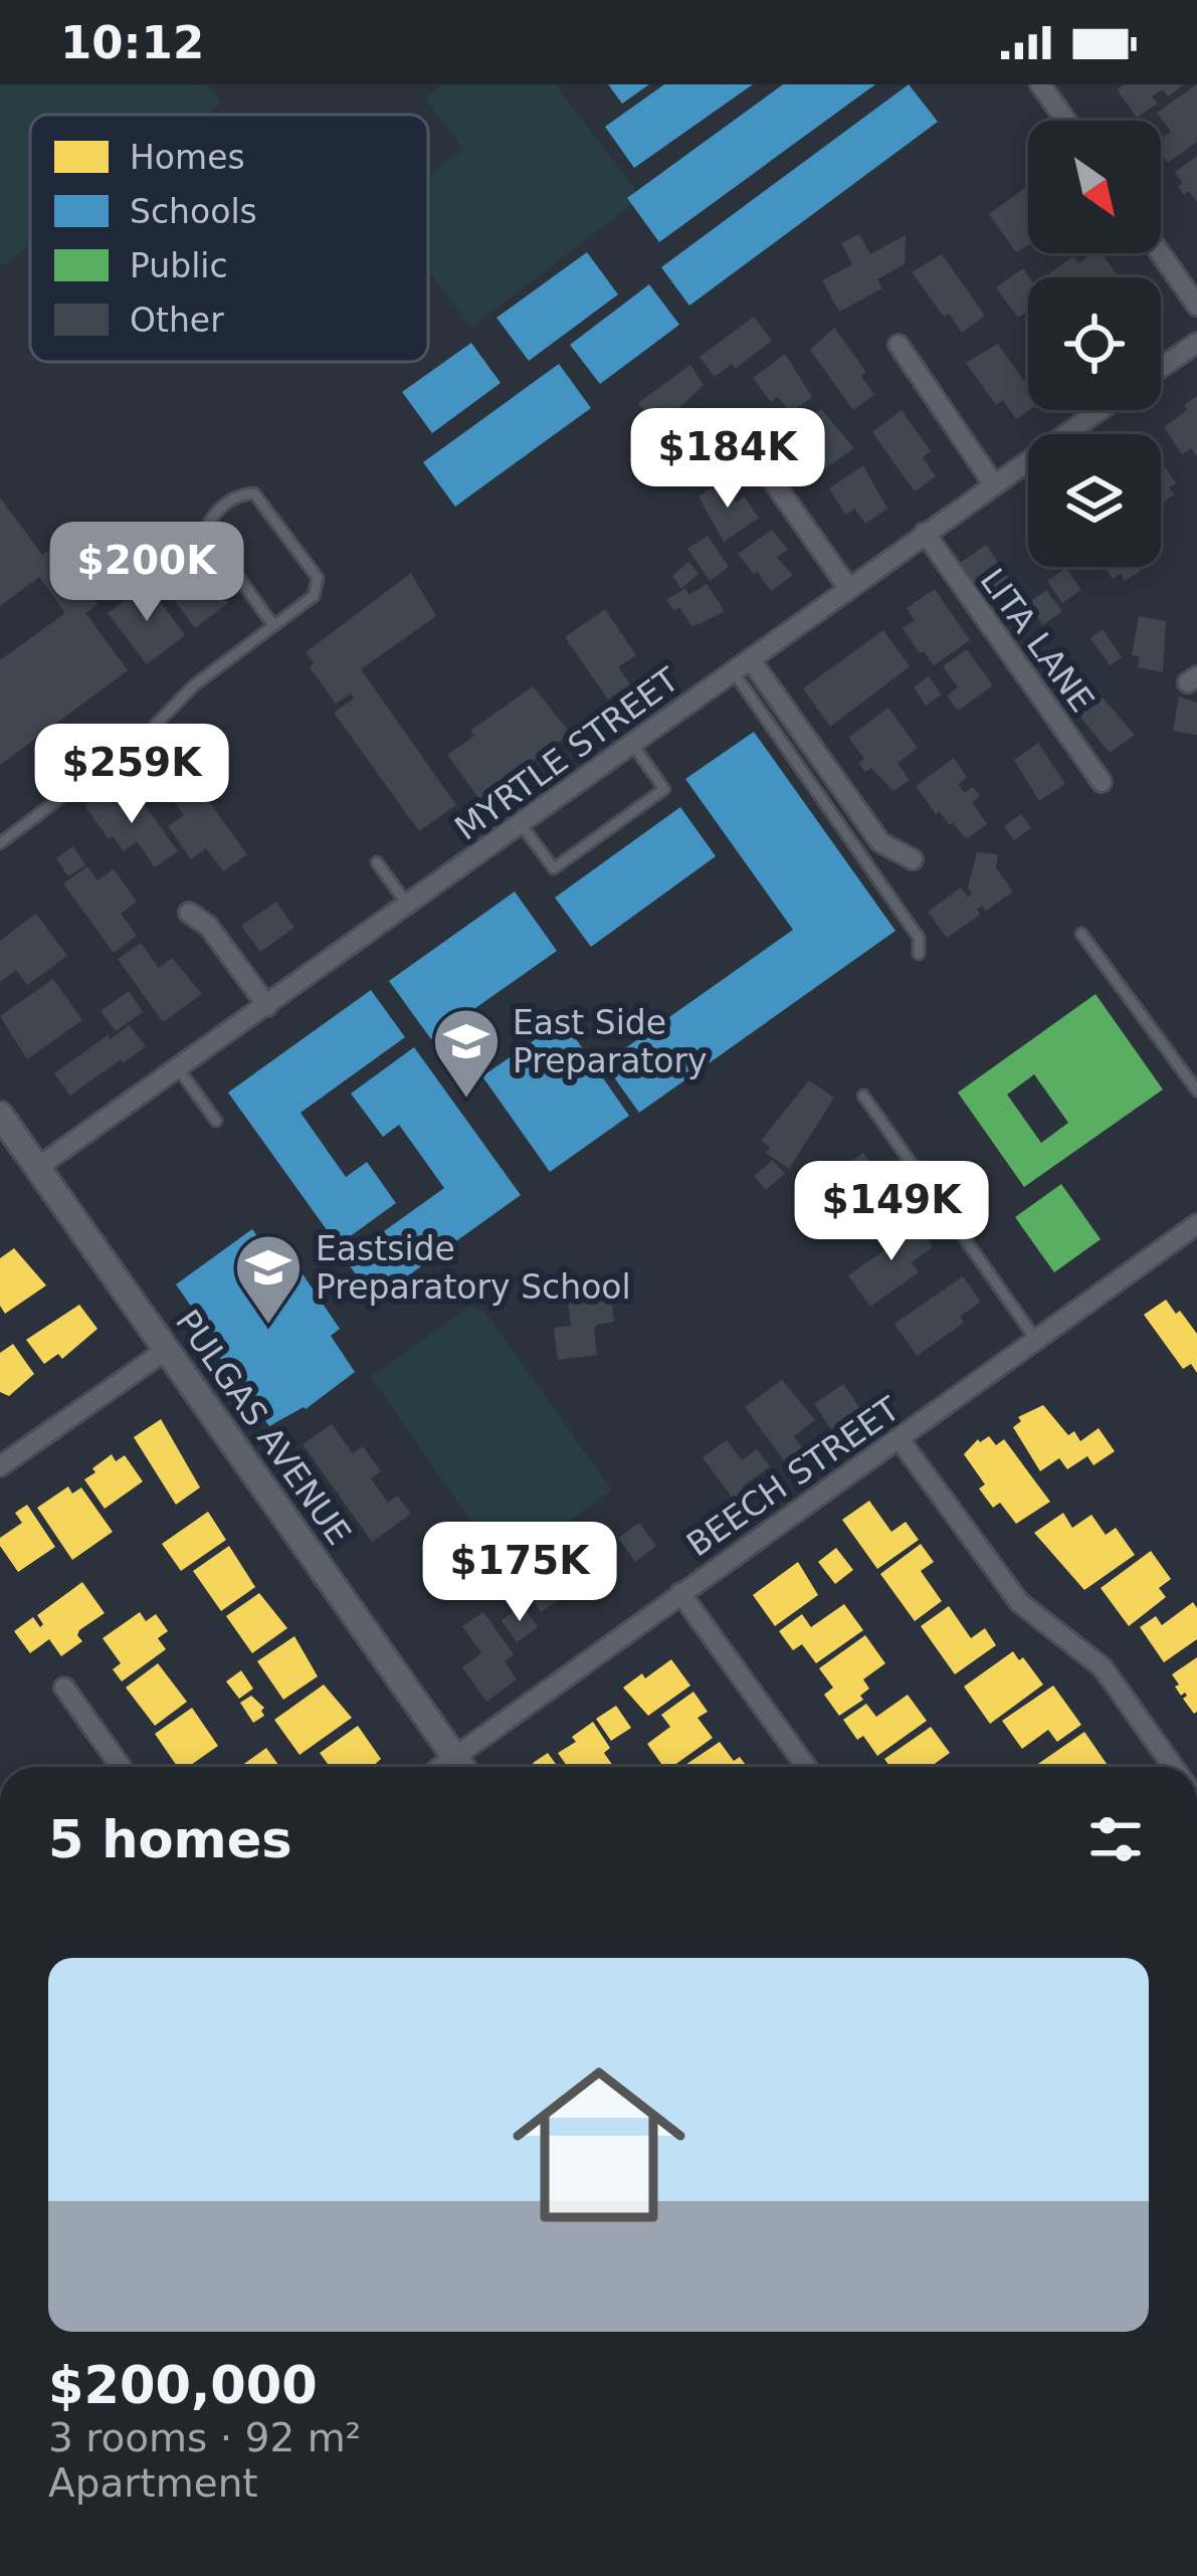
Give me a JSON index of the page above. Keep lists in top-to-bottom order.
{
  "streets": {
    "street": [
      "LITA LANE",
      "MYRTLE STREET",
      "PULGAS AVENUE",
      "BEECH STREET"
    ]
  },
  "crossings": [
    ["LITA LANE", "MYRTLE STREET"],
    ["MYRTLE STREET", "PULGAS AVENUE"],
    ["PULGAS AVENUE", "BEECH STREET"]
  ],
  "places": {
    "school or university": ["East Side Preparatory", "Eastside Preparatory School"]
  },
  "legend": [
    "Homes",
    "Schools",
    "Public",
    "Other"
  ],
  "north": "bottom right",
  "page": {
    "status": "10:12",
    "price": [
      "$184K",
      "$200K",
      "$259K",
      "$149K",
      "$175K"
    ],
    "heading": "5 homes",
    "list": [
      {
        "name": "$200,000",
        "note": "3 rooms · 92 m² · Apartment"
      }
    ]
  }
}
